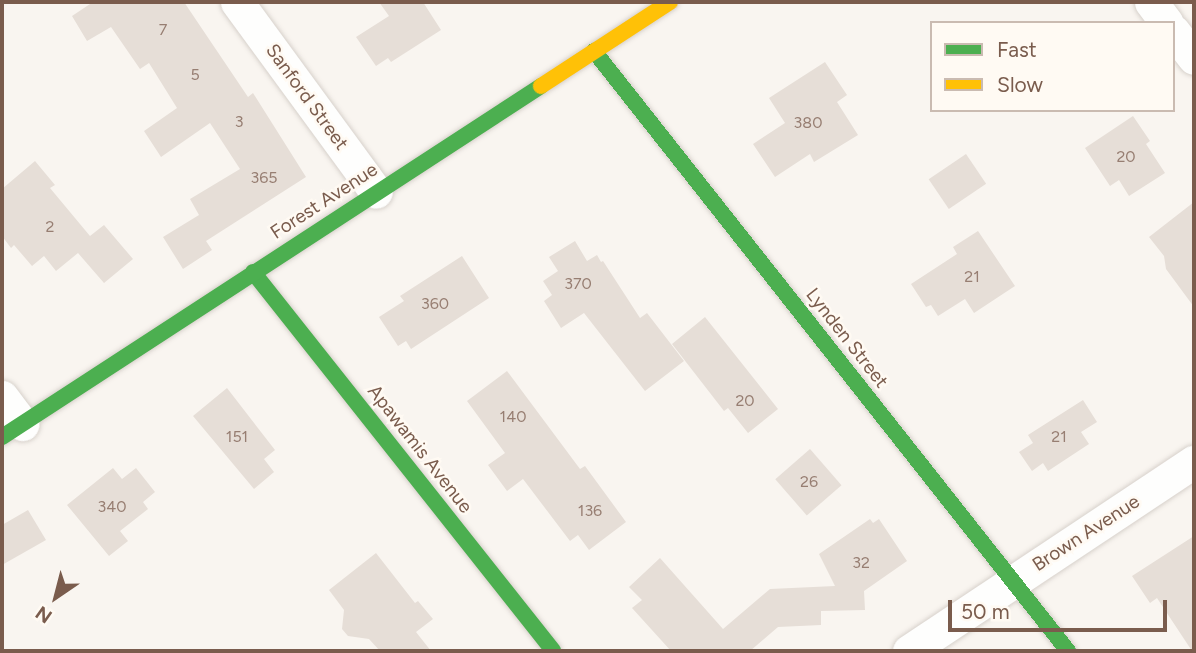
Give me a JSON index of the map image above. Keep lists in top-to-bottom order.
{
  "streets": {
    "street": [
      "Sanford Street",
      "Forest Avenue",
      "Lynden Street",
      "Apawamis Avenue",
      "Brown Avenue"
    ]
  },
  "crossings": [
    ["Sanford Street", "Forest Avenue"],
    ["Forest Avenue", "Lynden Street"],
    ["Forest Avenue", "Apawamis Avenue"],
    ["Lynden Street", "Brown Avenue"]
  ],
  "house_numbers": [
    "7",
    "5",
    "3",
    "380",
    "20",
    "365",
    "2",
    "21",
    "370",
    "360",
    "20",
    "140",
    "151",
    "21",
    "26",
    "340",
    "136",
    "32"
  ],
  "legend": ["Fast", "Slow"],
  "scale_bar": "50 m",
  "north": "bottom left"
}
